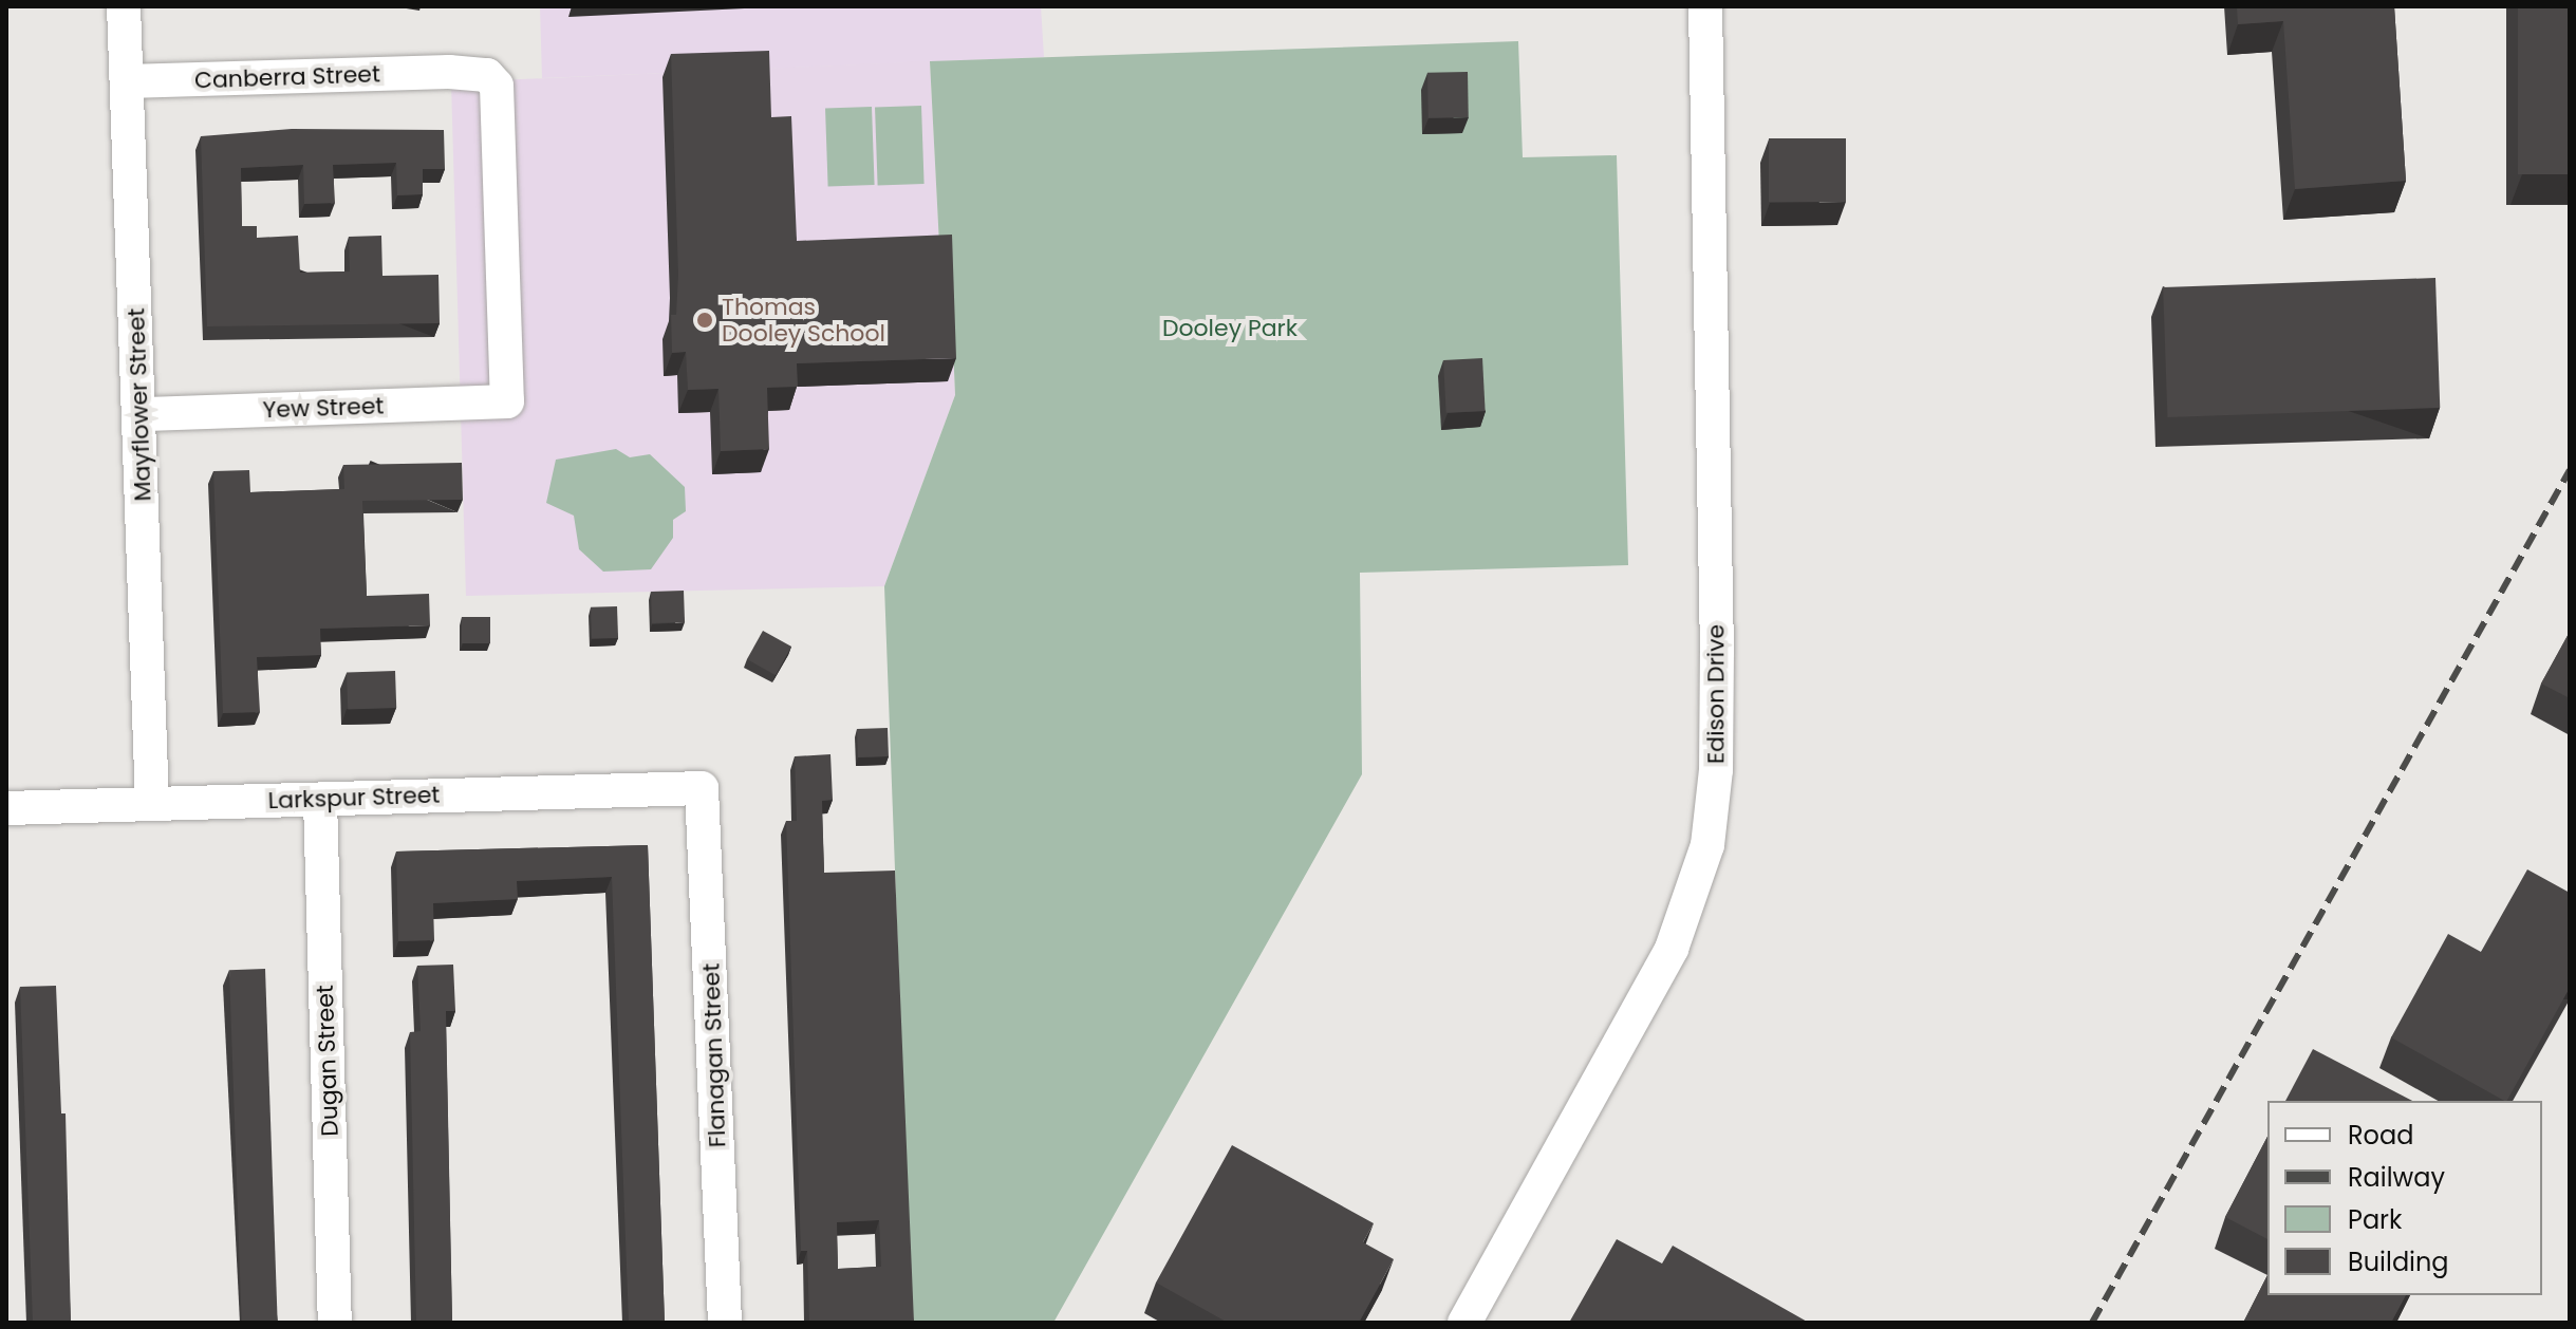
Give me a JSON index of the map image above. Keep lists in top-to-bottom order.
{
  "streets": {
    "street": [
      "Canberra Street",
      "Mayflower Street",
      "Yew Street",
      "Edison Drive",
      "Larkspur Street",
      "Flanagan Street",
      "Dugan Street"
    ]
  },
  "crossings": [
    ["Canberra Street", "Mayflower Street"],
    ["Canberra Street", "Yew Street"],
    ["Mayflower Street", "Yew Street"],
    ["Mayflower Street", "Larkspur Street"],
    ["Larkspur Street", "Flanagan Street"],
    ["Larkspur Street", "Dugan Street"]
  ],
  "parks": ["Dooley Park"],
  "places": ["Thomas Dooley School"],
  "legend": [
    "Road",
    "Railway",
    "Park",
    "Building"
  ]
}
